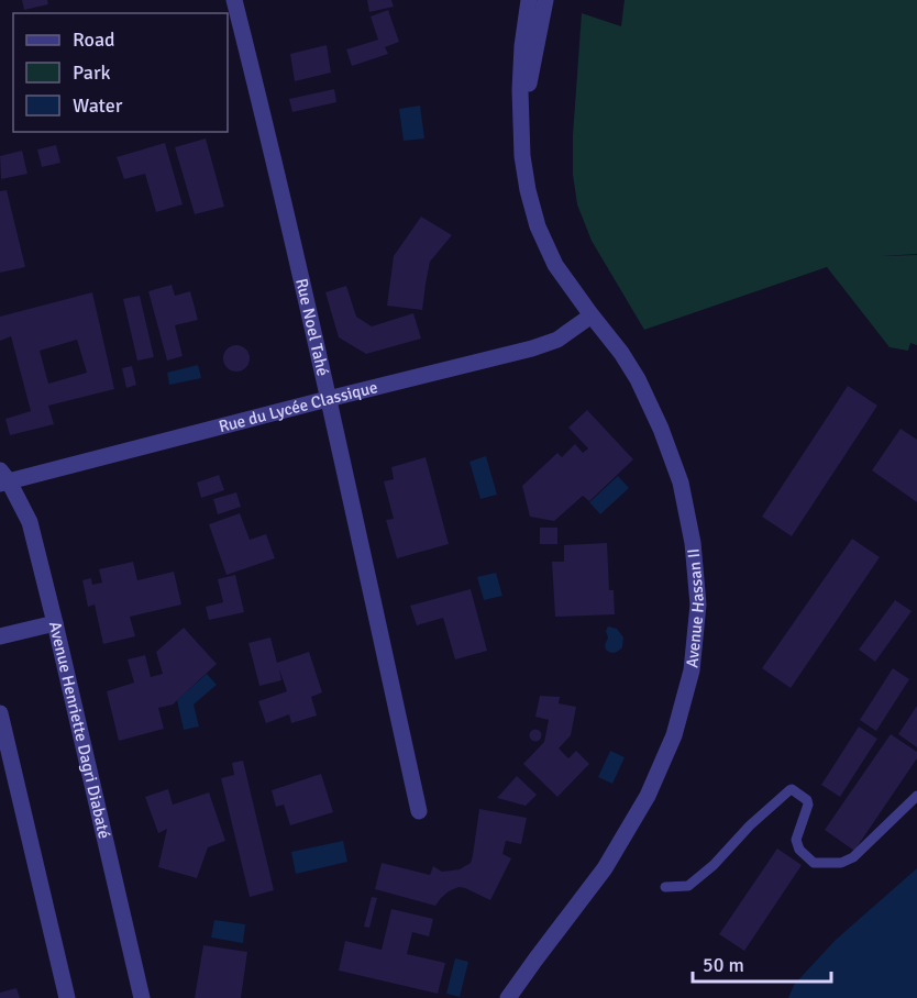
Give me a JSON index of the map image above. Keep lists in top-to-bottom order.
{
  "streets": {
    "street": [
      "Rue Noel Tahé",
      "Rue du Lycée Classique",
      "Avenue Hassan II",
      "Avenue Henriette Dagri Diabaté"
    ]
  },
  "crossings": [
    ["Rue Noel Tahé", "Rue du Lycée Classique"],
    ["Rue du Lycée Classique", "Avenue Hassan II"],
    ["Rue du Lycée Classique", "Avenue Henriette Dagri Diabaté"]
  ],
  "legend": ["Road", "Park", "Water"],
  "scale_bar": "50 m"
}
